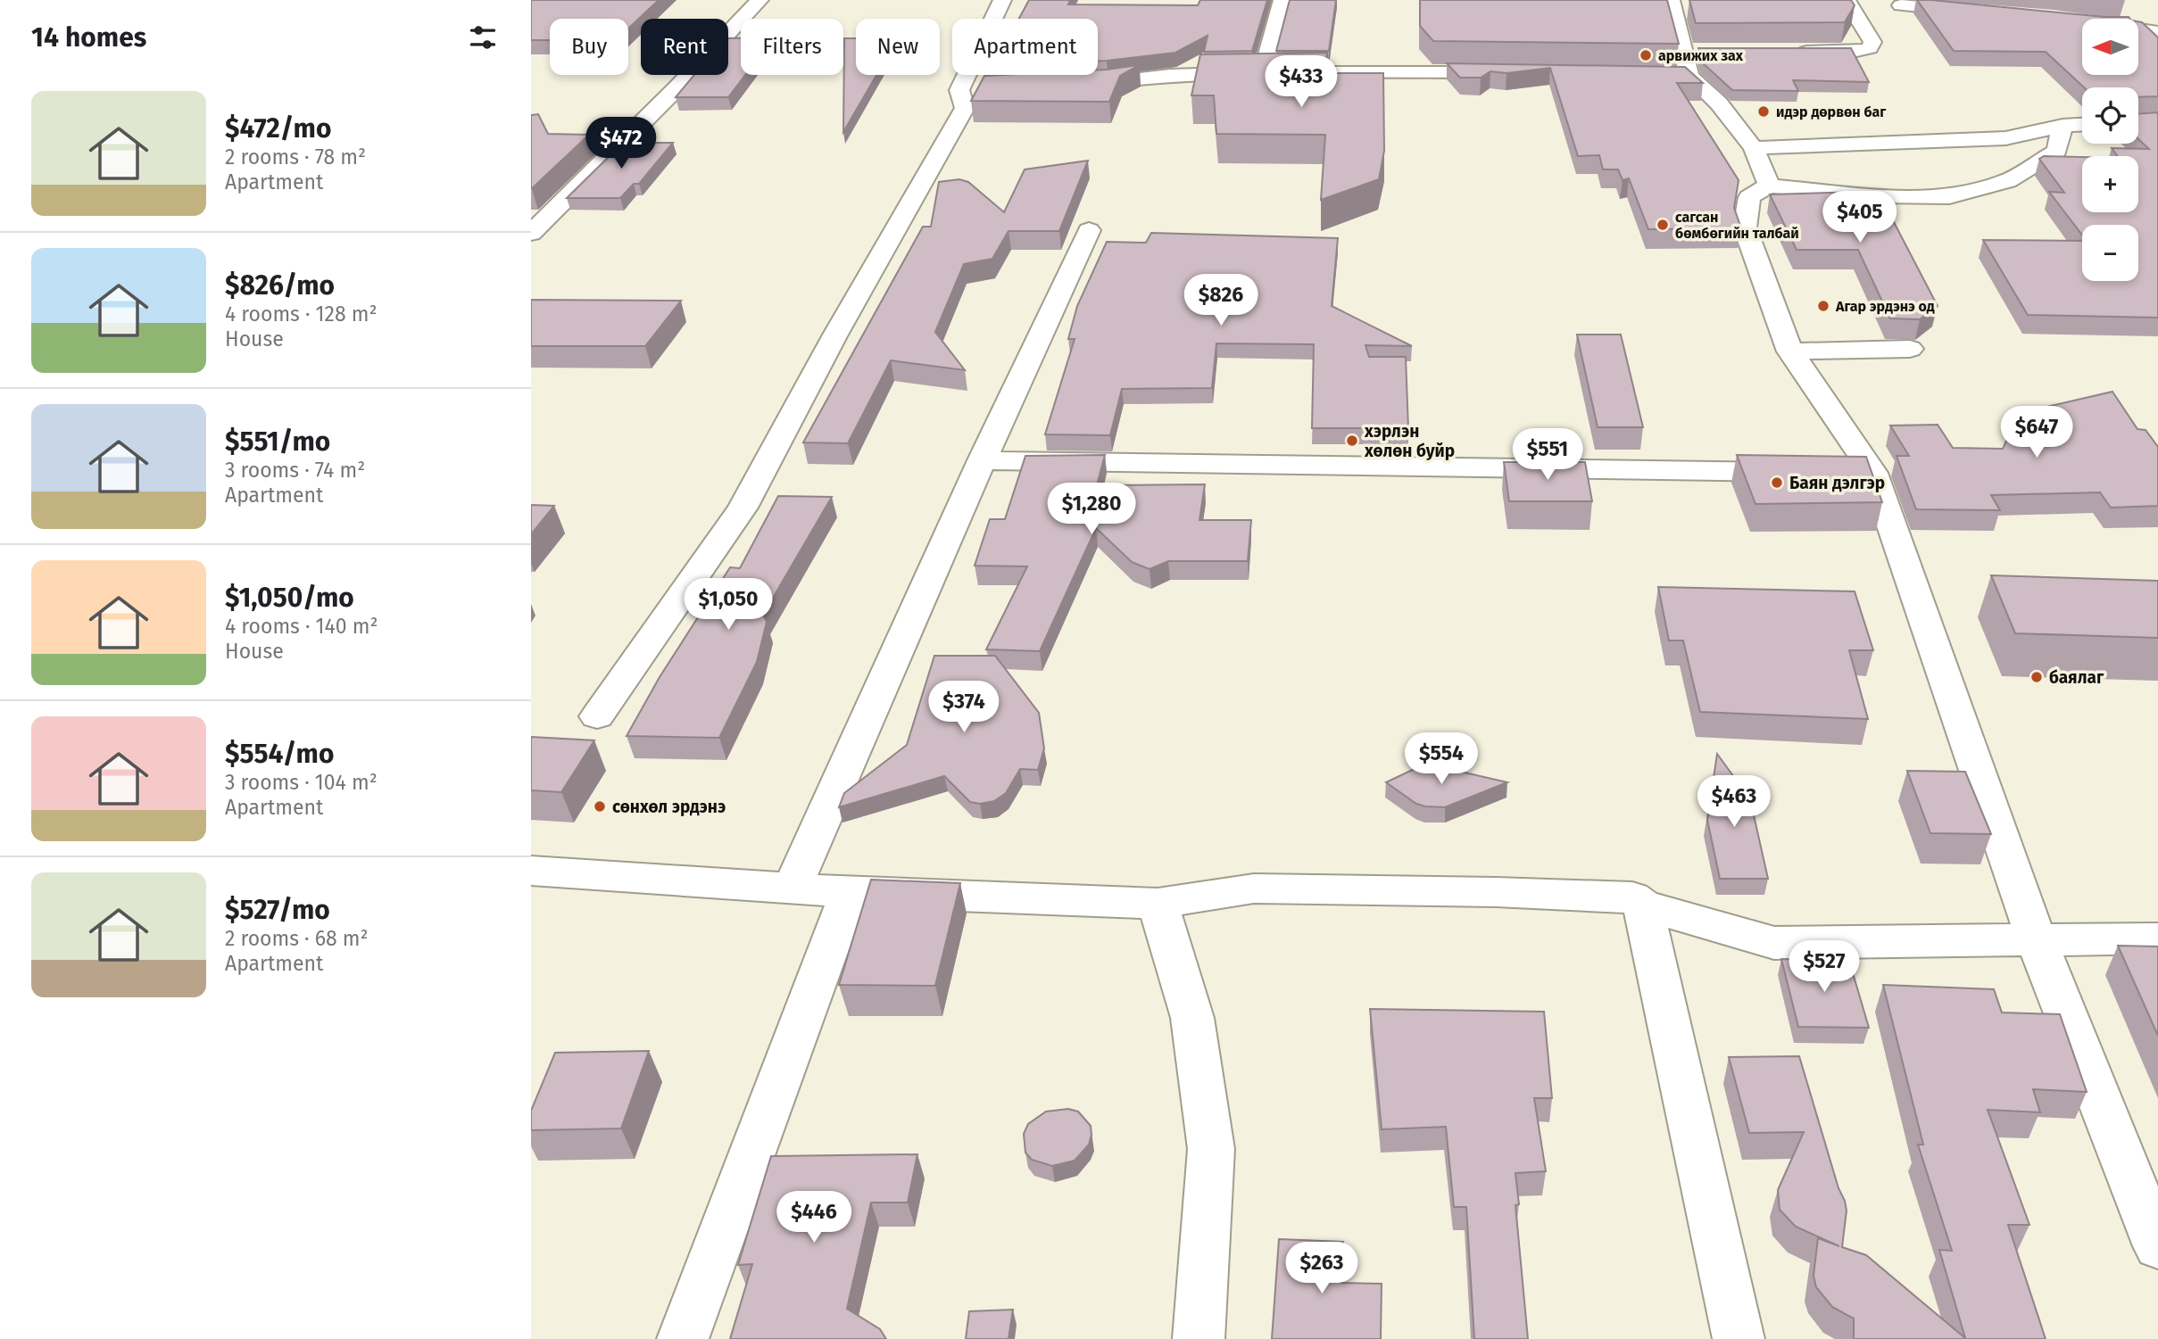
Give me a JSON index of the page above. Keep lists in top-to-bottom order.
{
  "places": [
    "арвижих зах",
    "идэр дөрвөн баг",
    "сагсан бөмбөгийн талбай",
    "Агар эрдэнэ од",
    "хэрлэн хөлөн буйр",
    "Баян дэлгэр",
    "баялаг",
    "сөнхөл эрдэнэ"
  ],
  "north": "left",
  "page": {
    "heading": "14 homes",
    "map_buttons": ["+", "−"],
    "chip": [
      "Buy",
      "Rent",
      "Filters",
      "New",
      "Apartment"
    ],
    "price": [
      "$433",
      "$472",
      "$405",
      "$826",
      "$647",
      "$551",
      "$1,280",
      "$1,050",
      "$374",
      "$554",
      "$463",
      "$527",
      "$446",
      "$263"
    ],
    "list": [
      {
        "name": "$472/mo",
        "note": "2 rooms · 78 m² · Apartment"
      },
      {
        "name": "$826/mo",
        "note": "4 rooms · 128 m² · House"
      },
      {
        "name": "$551/mo",
        "note": "3 rooms · 74 m² · Apartment"
      },
      {
        "name": "$1,050/mo",
        "note": "4 rooms · 140 m² · House"
      },
      {
        "name": "$554/mo",
        "note": "3 rooms · 104 m² · Apartment"
      },
      {
        "name": "$527/mo",
        "note": "2 rooms · 68 m² · Apartment"
      }
    ]
  }
}
